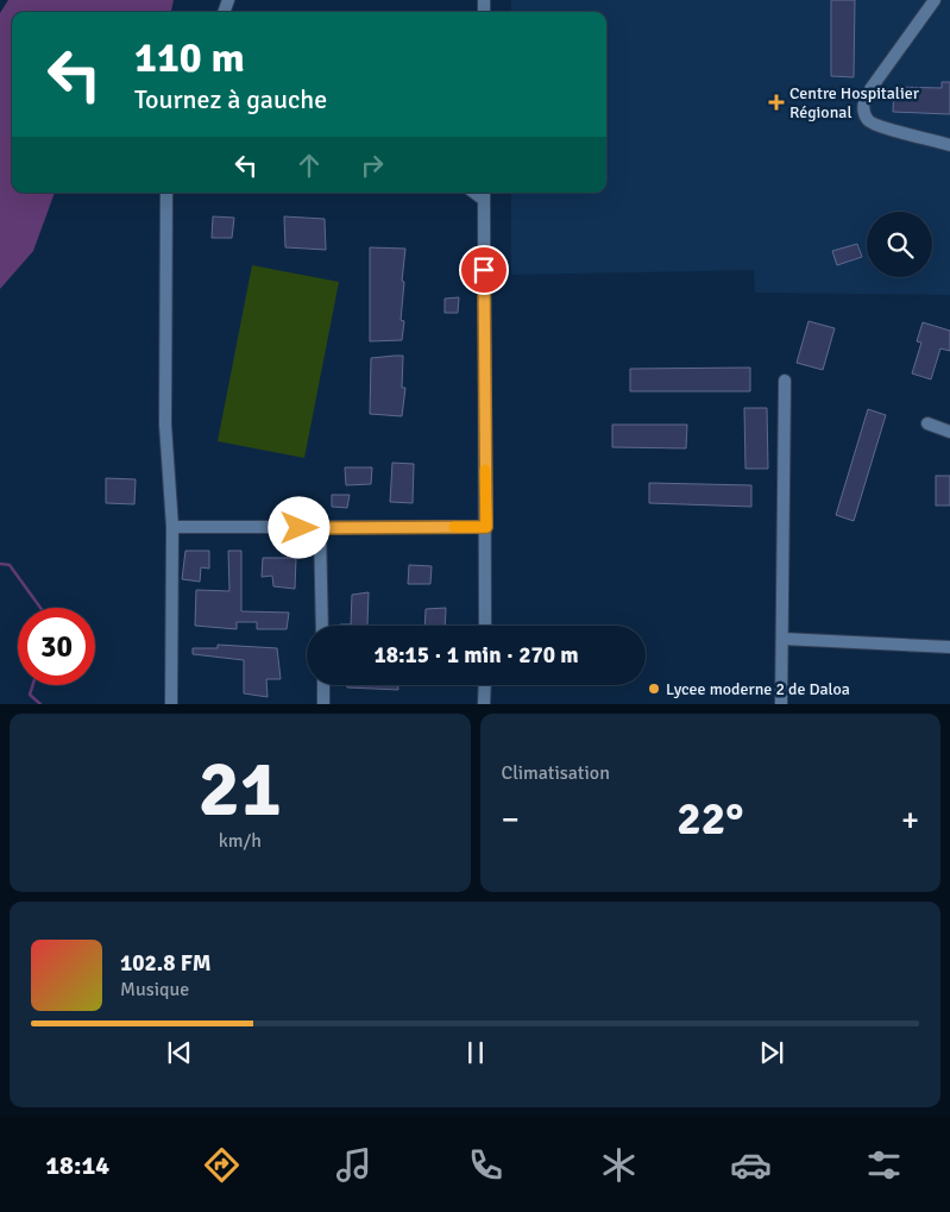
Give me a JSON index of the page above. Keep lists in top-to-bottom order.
{
  "places": {
    "health": ["Centre Hospitalier Régional"],
    "other": ["Lycee moderne 2 de Daloa"]
  },
  "page": {
    "turn": ["110 m", "Tournez à gauche"],
    "limit": "30",
    "trip": "18:15 · 1 min · 270 m",
    "tile": [
      ["21", "km/h"],
      "Climatisation"
    ],
    "heat": ["−", "22°", "+"],
    "song": ["102.8 FM", "Musique"],
    "tabs": "18:14"
  }
}
